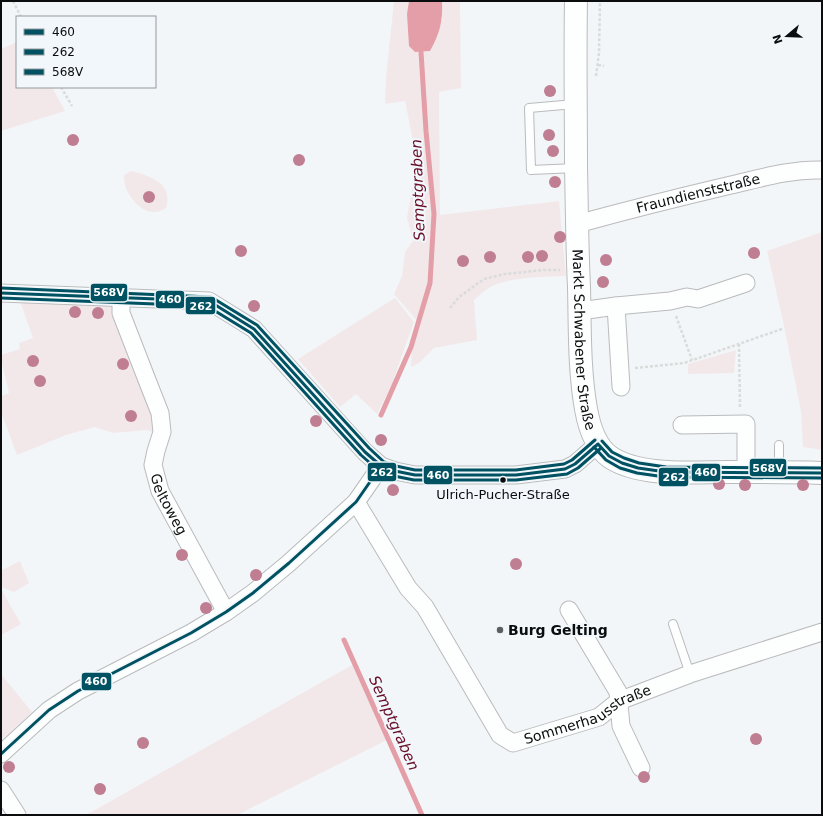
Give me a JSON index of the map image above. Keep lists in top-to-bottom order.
{
  "streets": {
    "main road": ["Markt Schwabener Straße"],
    "street": ["Fraundienststraße", "Geltoweg", "Sommerhausstraße"]
  },
  "crossings": [
    ["Fraundienststraße", "Markt Schwabener Straße"]
  ],
  "water": ["Semptgraben"],
  "places": ["Ulrich-Pucher-Straße", "Burg Gelting"],
  "lines": ["transit line 568V", "transit line 460", "transit line 262"],
  "legend": ["460", "262", "568V"],
  "north": "left"
}
